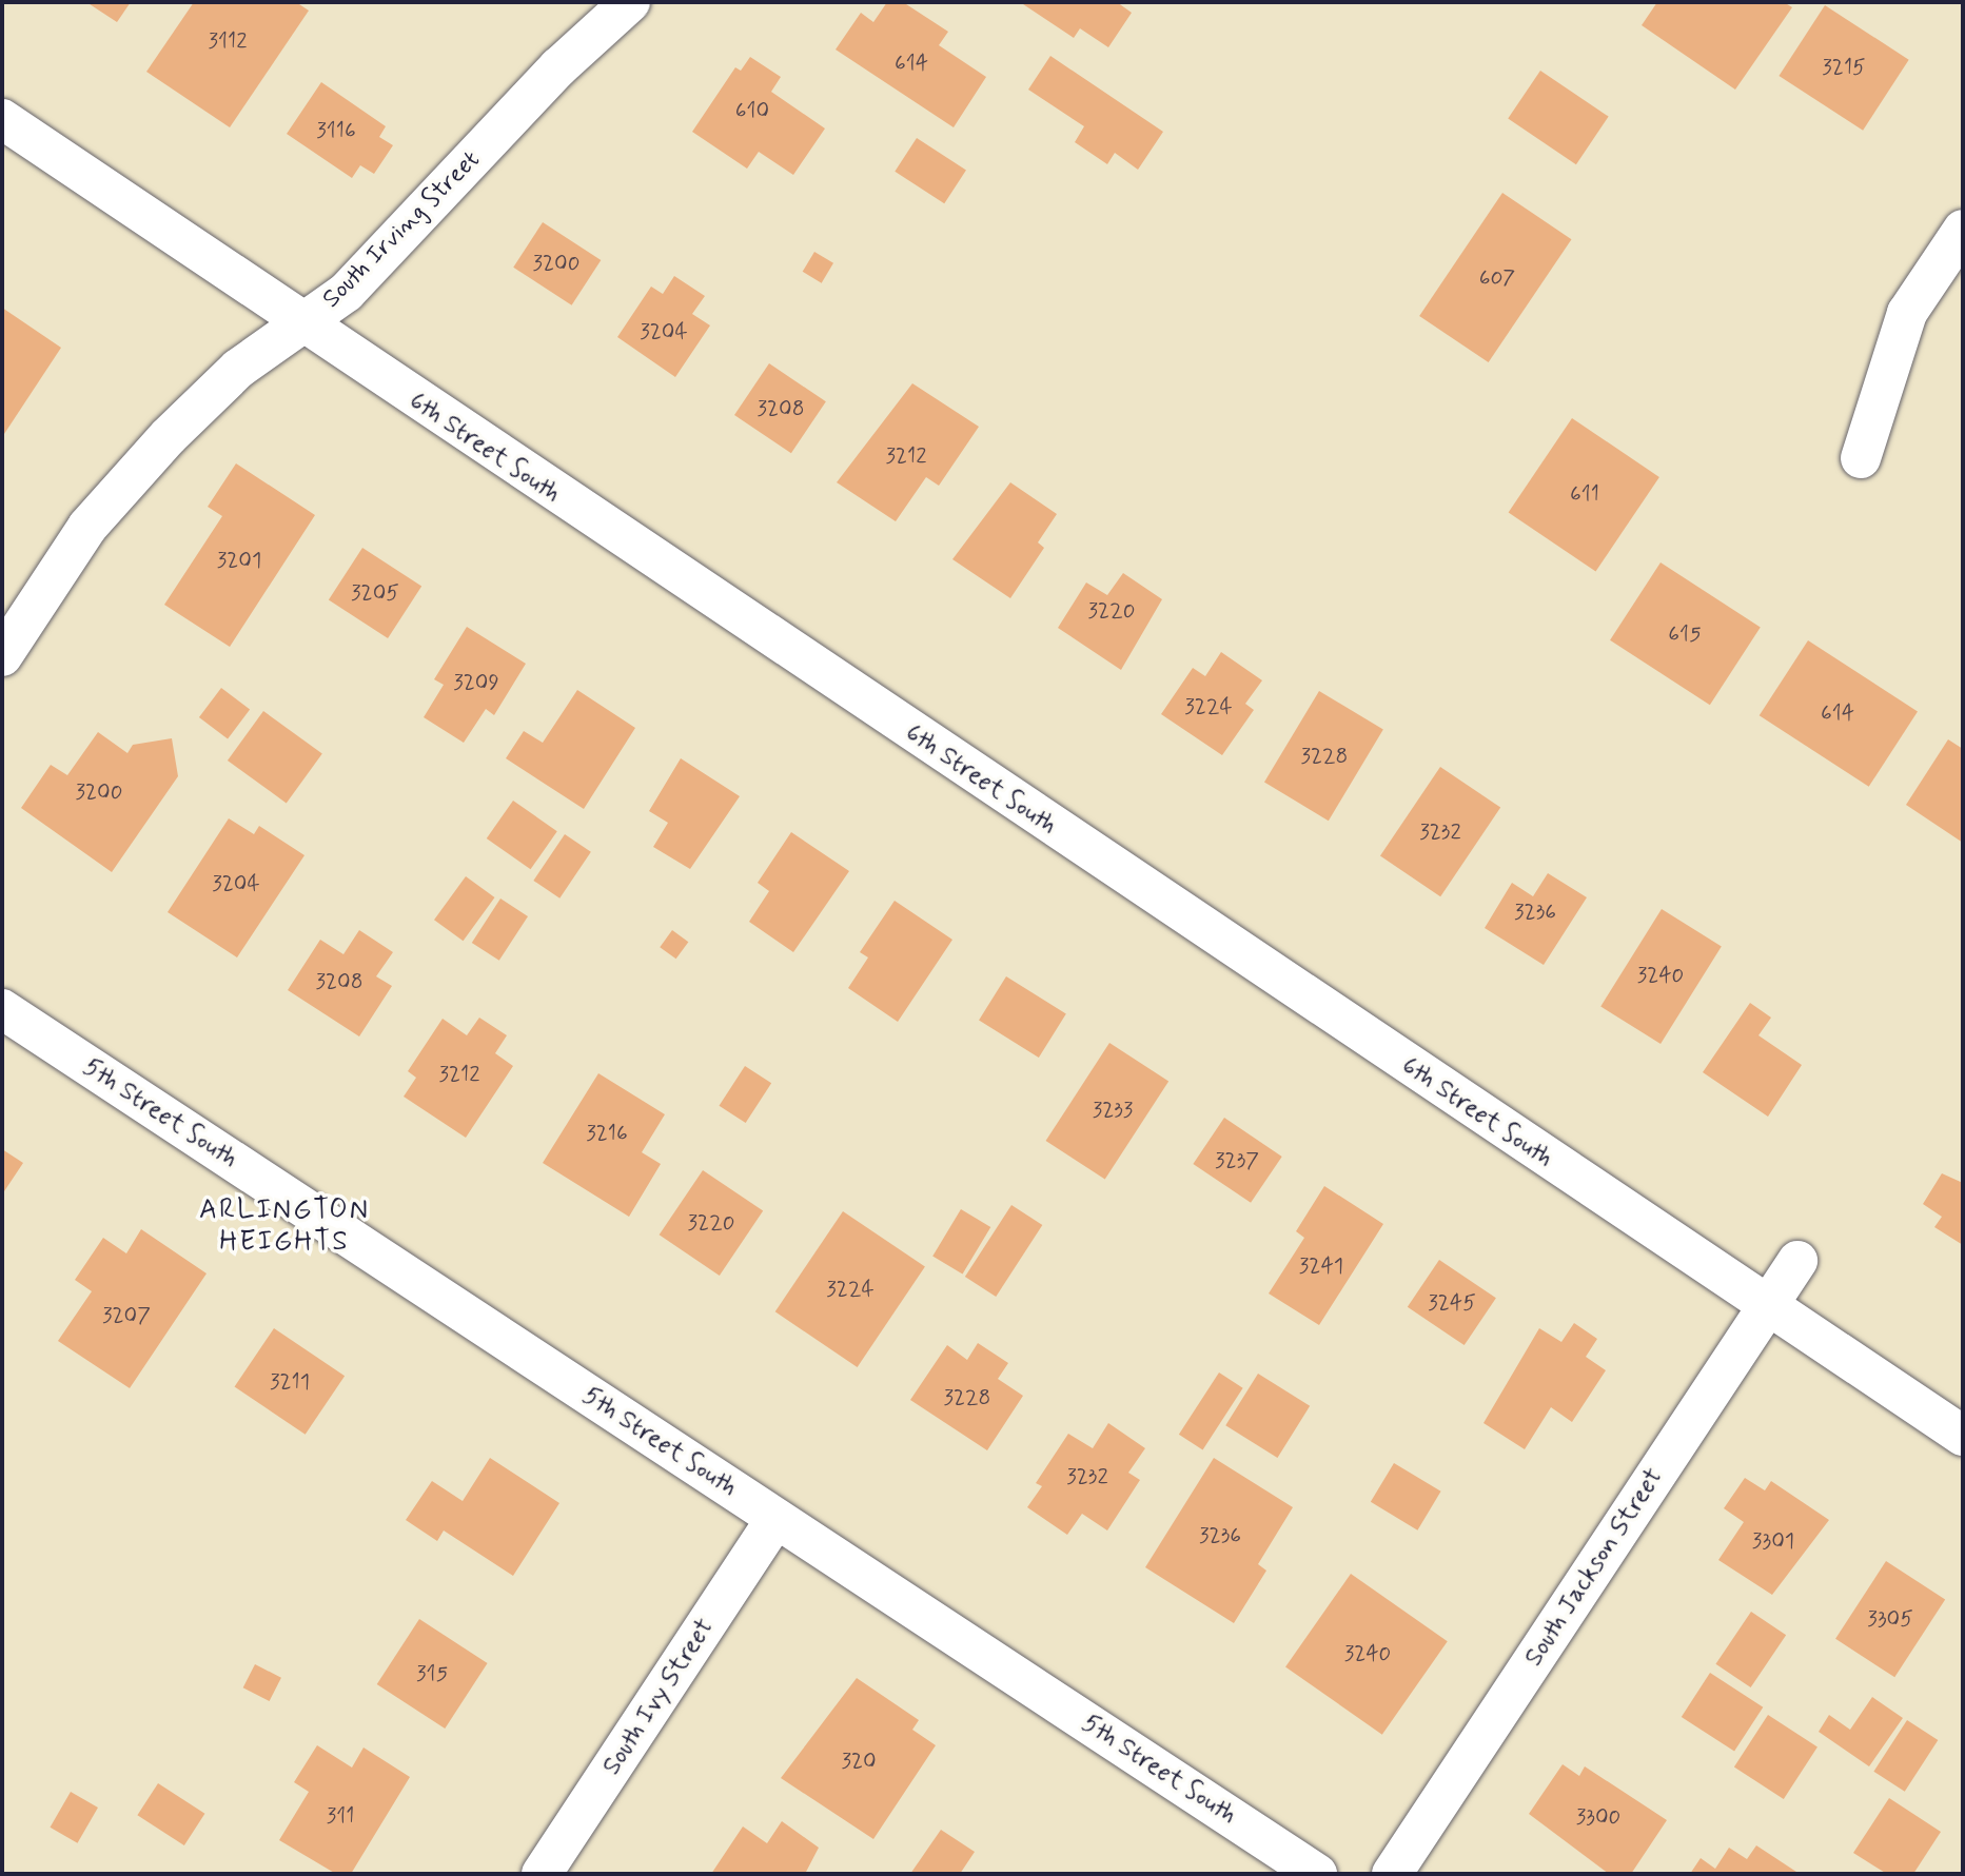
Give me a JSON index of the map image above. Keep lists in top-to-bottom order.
{
  "streets": {
    "street": [
      "South Irving Street",
      "6th Street South",
      "5th Street South",
      "South Jackson Street",
      "South Ivy Street"
    ]
  },
  "crossings": [
    ["South Irving Street", "6th Street South"],
    ["6th Street South", "South Jackson Street"],
    ["5th Street South", "South Ivy Street"]
  ],
  "districts": ["ARLINGTON HEIGHTS"],
  "house_numbers": [
    "3112",
    "614",
    "3215",
    "610",
    "3116",
    "3200",
    "607",
    "3204",
    "3208",
    "3212",
    "611",
    "3201",
    "3205",
    "3220",
    "615",
    "3209",
    "3224",
    "614",
    "3228",
    "3200",
    "3232",
    "3204",
    "3236",
    "3240",
    "3208",
    "3212",
    "3233",
    "3216",
    "3237",
    "3220",
    "3241",
    "3224",
    "3245",
    "3207",
    "3211",
    "3228",
    "3232",
    "3236",
    "3301",
    "3305",
    "3240",
    "315",
    "320",
    "311",
    "3300"
  ]
}
